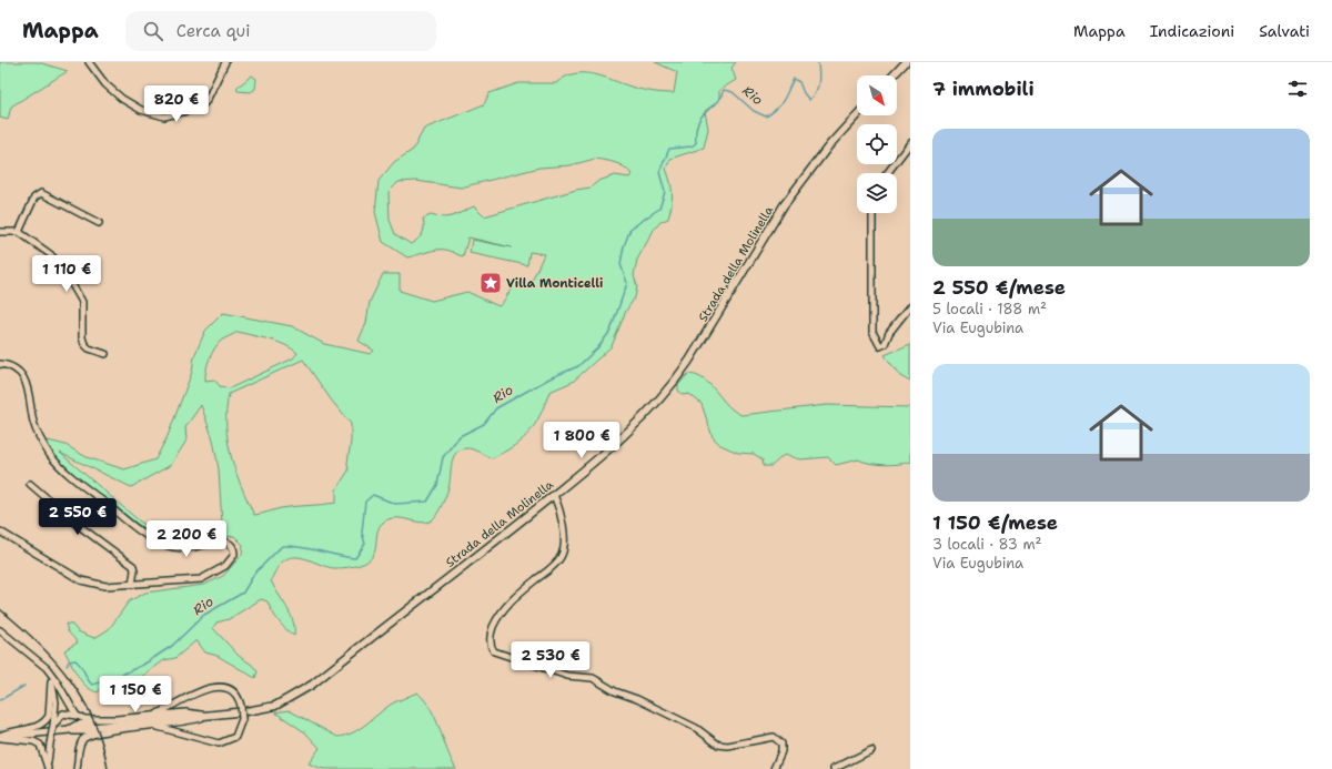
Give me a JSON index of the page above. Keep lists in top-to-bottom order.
{
  "streets": {
    "main road": ["Strada della Molinella"]
  },
  "water": ["Rio"],
  "places": {
    "place": ["Villa Monticelli"]
  },
  "north": "bottom right",
  "page": {
    "header": "Mappa",
    "search": "Cerca qui",
    "nav": ["Mappa", "Indicazioni", "Salvati"],
    "heading": "7 immobili",
    "price": [
      "820 €",
      "1 110 €",
      "1 800 €",
      "2 550 €",
      "2 200 €",
      "2 530 €",
      "1 150 €"
    ],
    "list": [
      {
        "name": "2 550 €/mese",
        "note": "5 locali · 188 m² · Via Eugubina"
      },
      {
        "name": "1 150 €/mese",
        "note": "3 locali · 83 m² · Via Eugubina"
      }
    ]
  }
}
